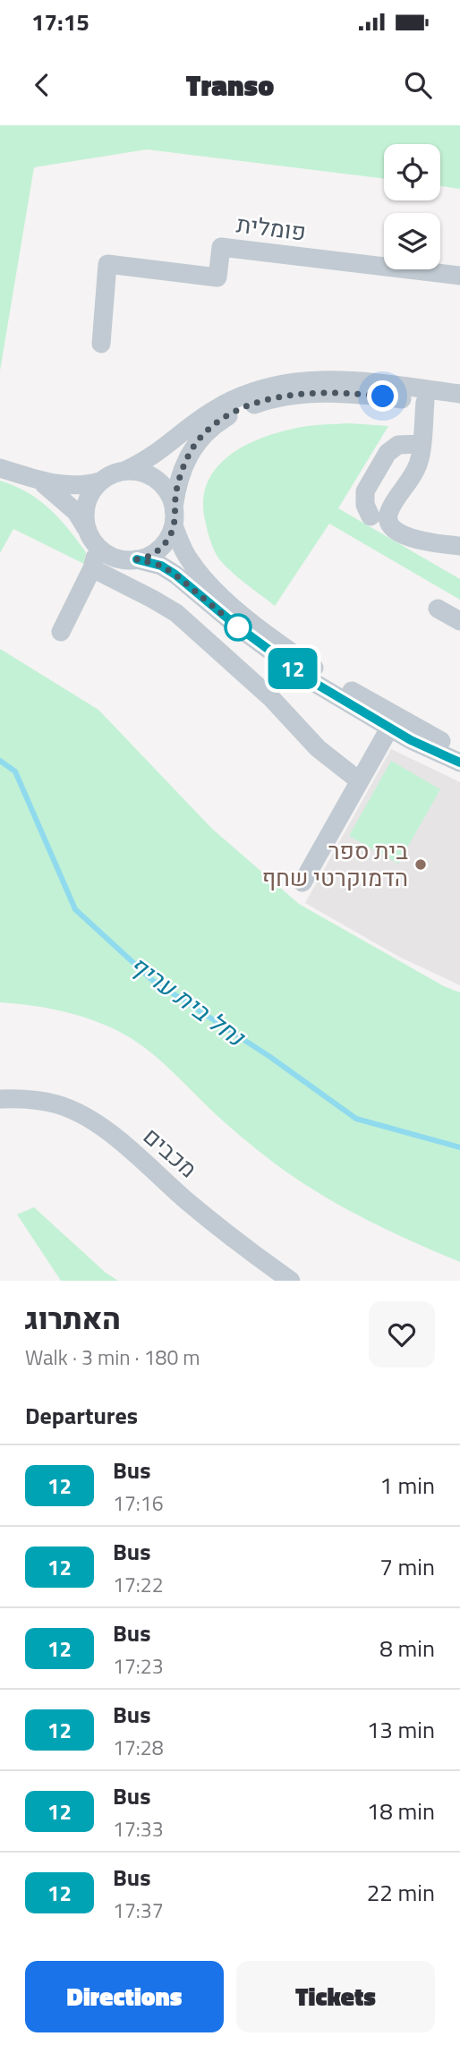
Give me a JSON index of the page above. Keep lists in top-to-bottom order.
{
  "streets": {
    "street": ["פומלית", "מכבים"]
  },
  "water": ["נחל בית עריף"],
  "places": ["בית ספר הדמוקרטי שחף"],
  "lines": ["bus line 12"],
  "page": {
    "status": "17:15",
    "header": "Transo",
    "on_map": "12",
    "heading": [
      ["האתרוג", "Walk · 3 min · 180 m"],
      "Departures"
    ],
    "list": [
      {
        "mark": "12",
        "name": "Bus",
        "note": "17:16",
        "value": "1 min"
      },
      {
        "mark": "12",
        "name": "Bus",
        "note": "17:22",
        "value": "7 min"
      },
      {
        "mark": "12",
        "name": "Bus",
        "note": "17:23",
        "value": "8 min"
      },
      {
        "mark": "12",
        "name": "Bus",
        "note": "17:28",
        "value": "13 min"
      },
      {
        "mark": "12",
        "name": "Bus",
        "note": "17:33",
        "value": "18 min"
      },
      {
        "mark": "12",
        "name": "Bus",
        "note": "17:37",
        "value": "22 min"
      }
    ],
    "buttons": ["Directions", "Tickets"]
  }
}
